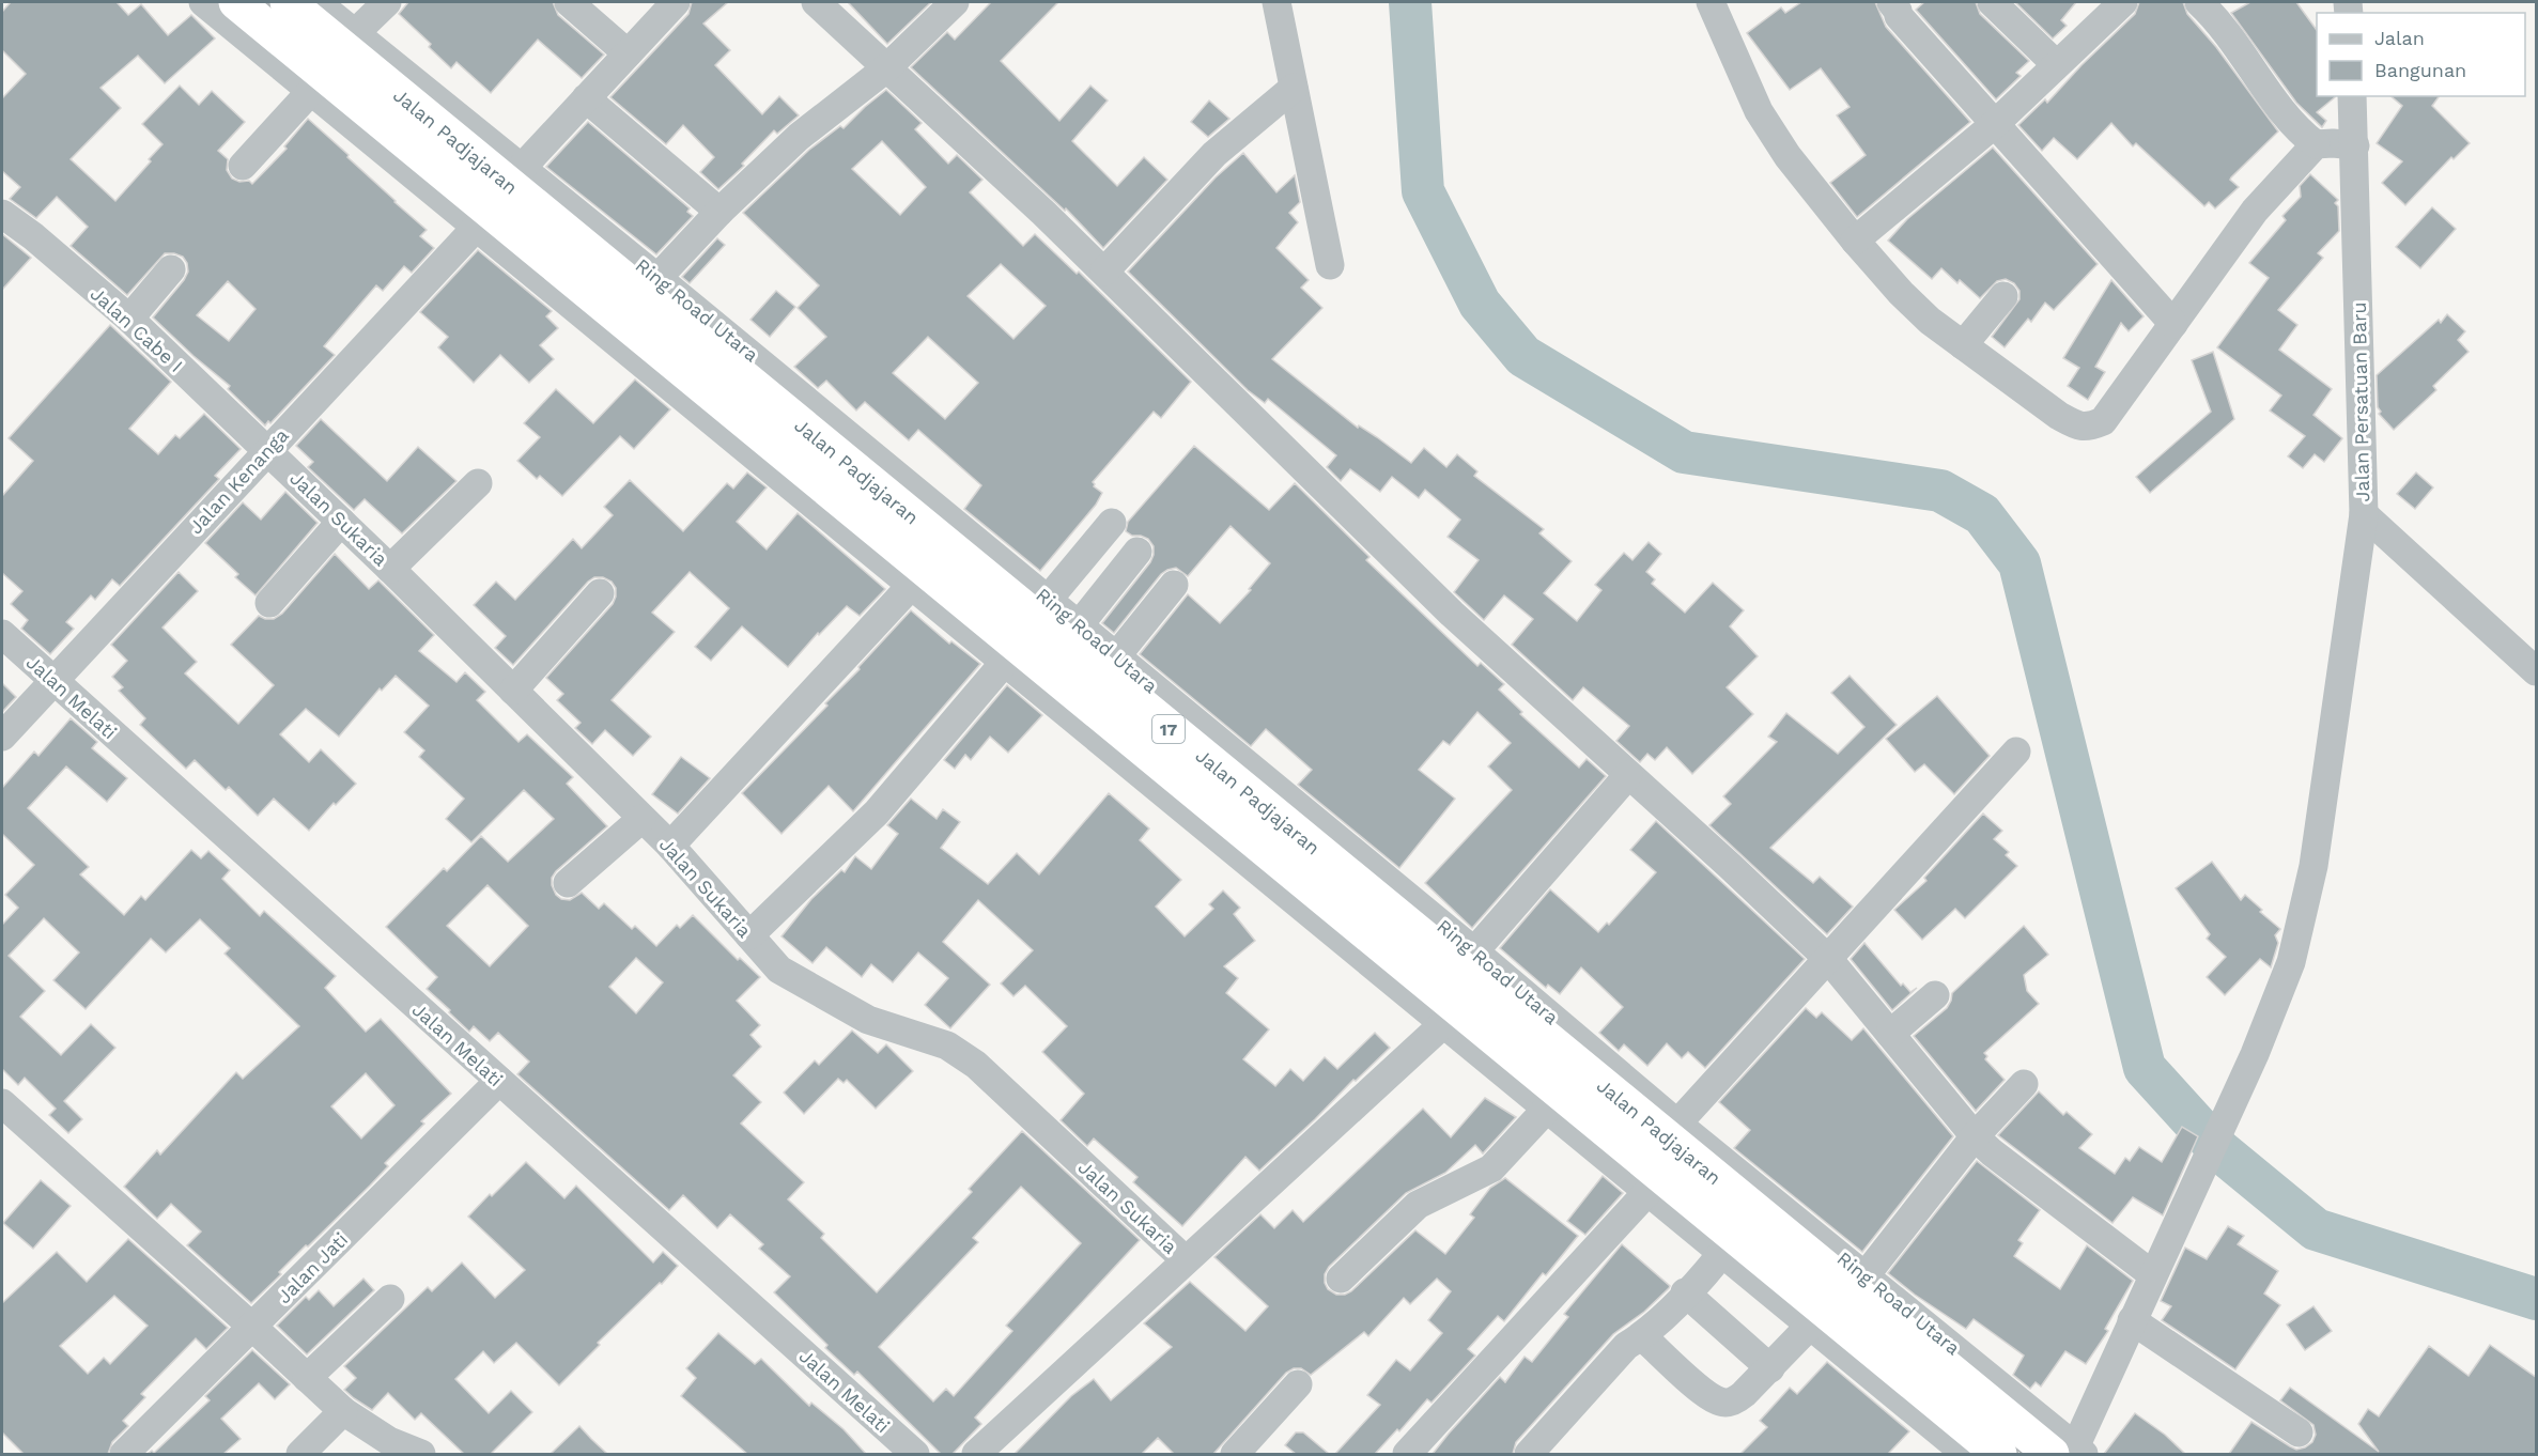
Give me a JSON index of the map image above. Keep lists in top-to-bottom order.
{
  "streets": {
    "highway": ["Jalan Padjajaran", "17"],
    "street": [
      "Ring Road Utara",
      "Jalan Cabe I",
      "Jalan Persatuan Baru",
      "Jalan Kenanga",
      "Jalan Sukaria",
      "Jalan Melati",
      "Jalan Jati"
    ]
  },
  "crossings": [
    ["Jalan Padjajaran", "Ring Road Utara"],
    ["Jalan Cabe I", "Jalan Kenanga"],
    ["Jalan Cabe I", "Jalan Sukaria"],
    ["Jalan Kenanga", "Jalan Sukaria"],
    ["Jalan Kenanga", "Jalan Melati"],
    ["Jalan Melati", "Jalan Jati"]
  ],
  "legend": ["Jalan", "Bangunan"]
}
